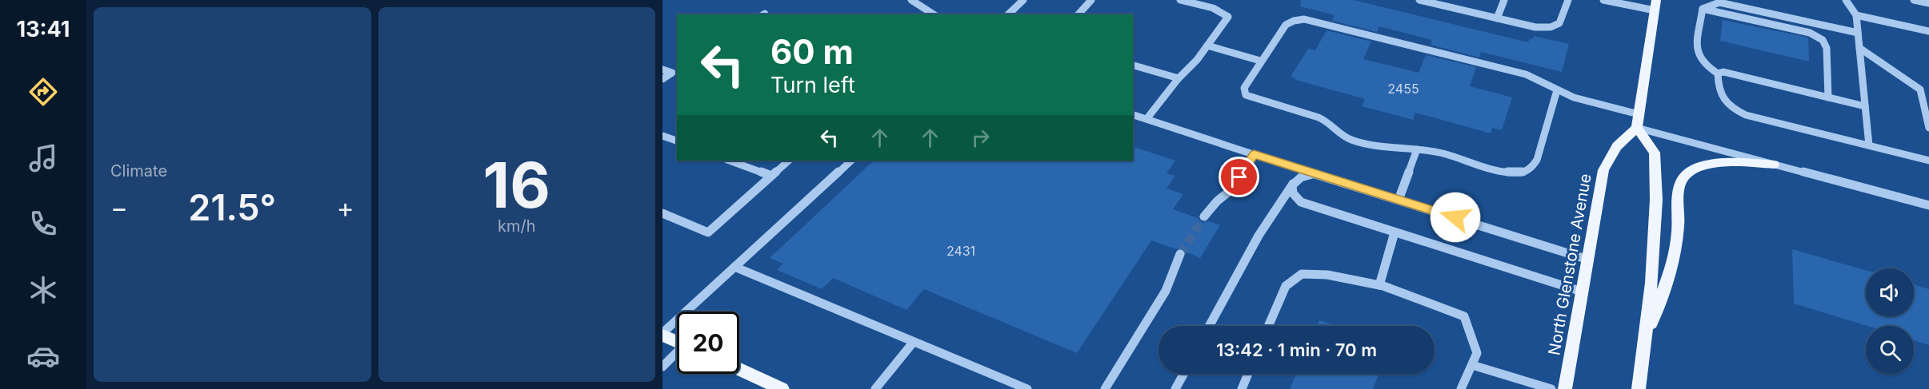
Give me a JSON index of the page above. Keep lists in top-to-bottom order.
{
  "streets": {
    "main road": ["North Glenstone Avenue"]
  },
  "house_numbers": ["2455", "2431"],
  "page": {
    "tabs": "13:41",
    "tile": [
      "Climate",
      ["16", "km/h"]
    ],
    "turn": ["60 m", "Turn left"],
    "heat": ["−", "21.5°", "+"],
    "limit": "20",
    "trip": "13:42 · 1 min · 70 m"
  }
}
